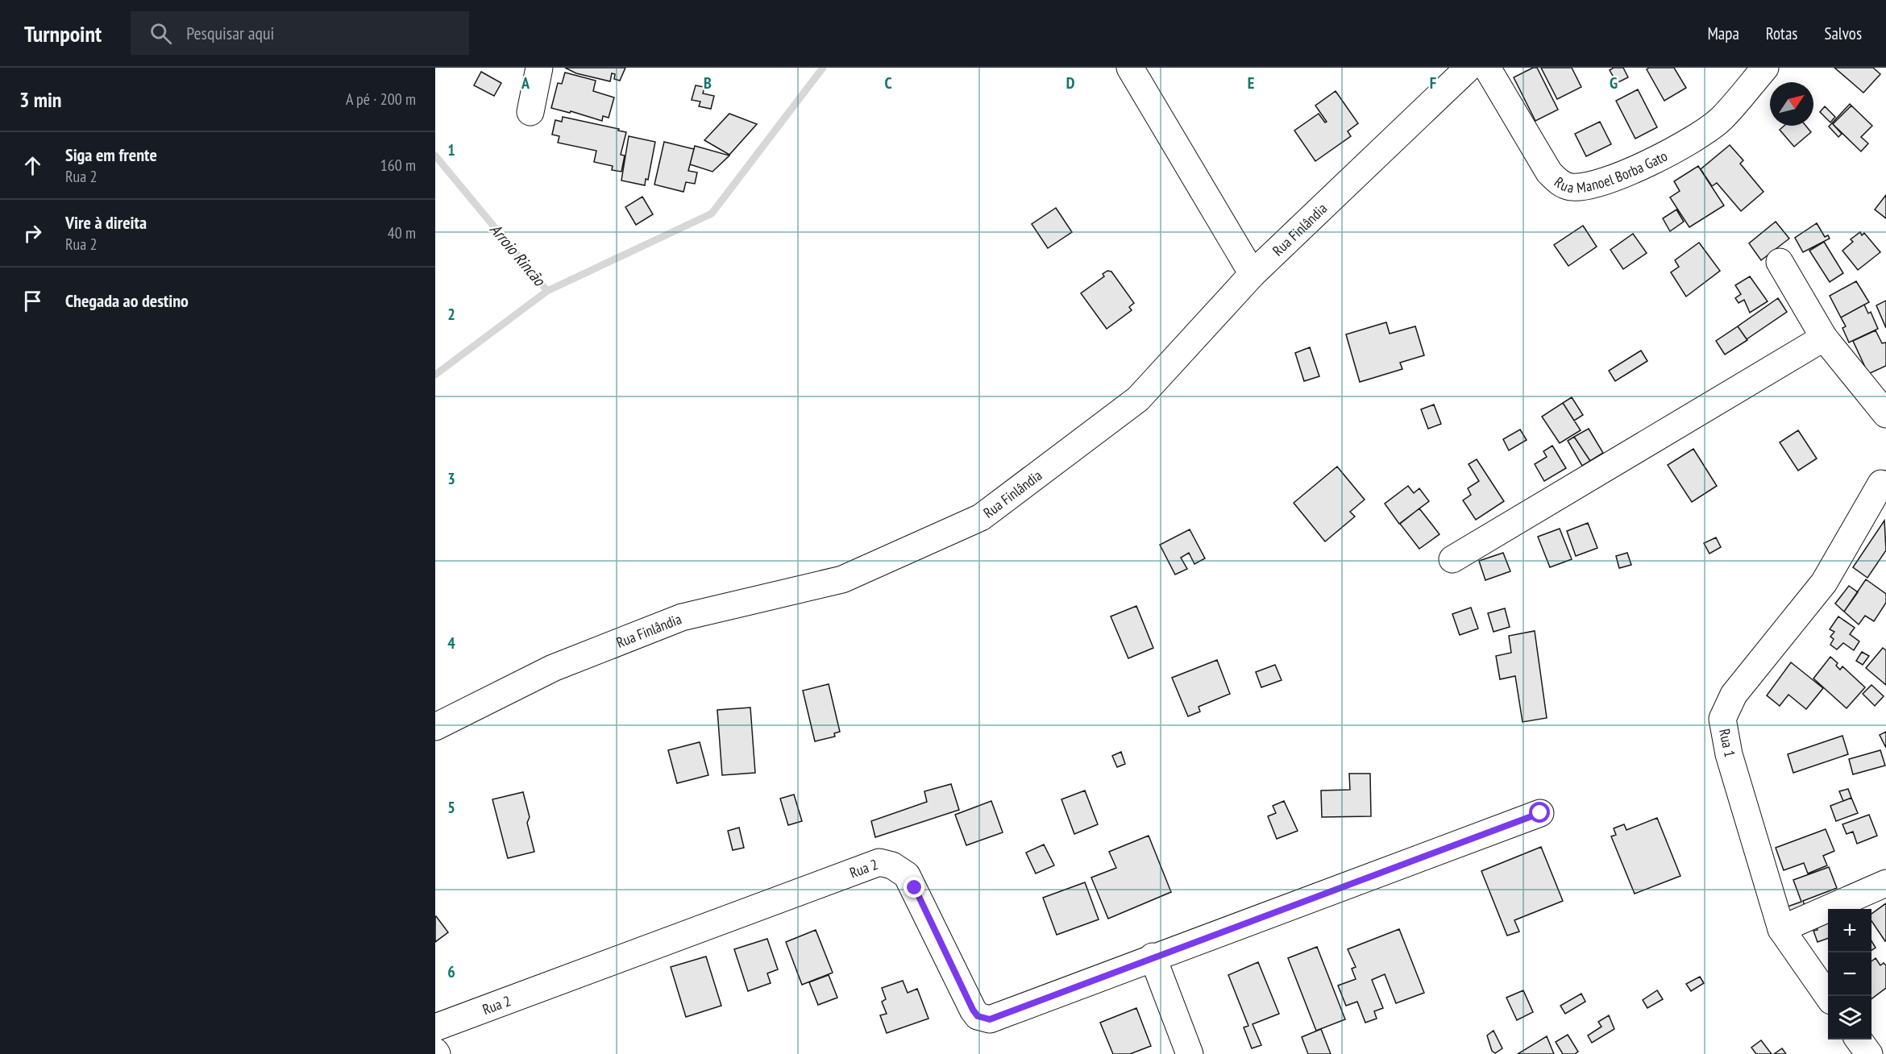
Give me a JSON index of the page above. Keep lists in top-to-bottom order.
{
  "streets": {
    "street": [
      "Rua Manoel Borba Gato",
      "Rua Finlândia",
      "Rua 1",
      "Rua 2"
    ]
  },
  "water": ["Arroio Rincão"],
  "north": "top right",
  "page": {
    "header": "Turnpoint",
    "search": "Pesquisar aqui",
    "nav": ["Mapa", "Rotas", "Salvos"],
    "heading": ["3 min", "A pé · 200 m"],
    "list": [
      ["Siga em frente", "Rua 2", "160 m"],
      ["Vire à direita", "Rua 2", "40 m"],
      "Chegada ao destino"
    ],
    "map_buttons": ["+", "−"]
  },
  "grid": {
    "columns": [
      "A",
      "B",
      "C",
      "D",
      "E",
      "F",
      "G"
    ],
    "rows": [
      "1",
      "2",
      "3",
      "4",
      "5",
      "6"
    ]
  }
}
